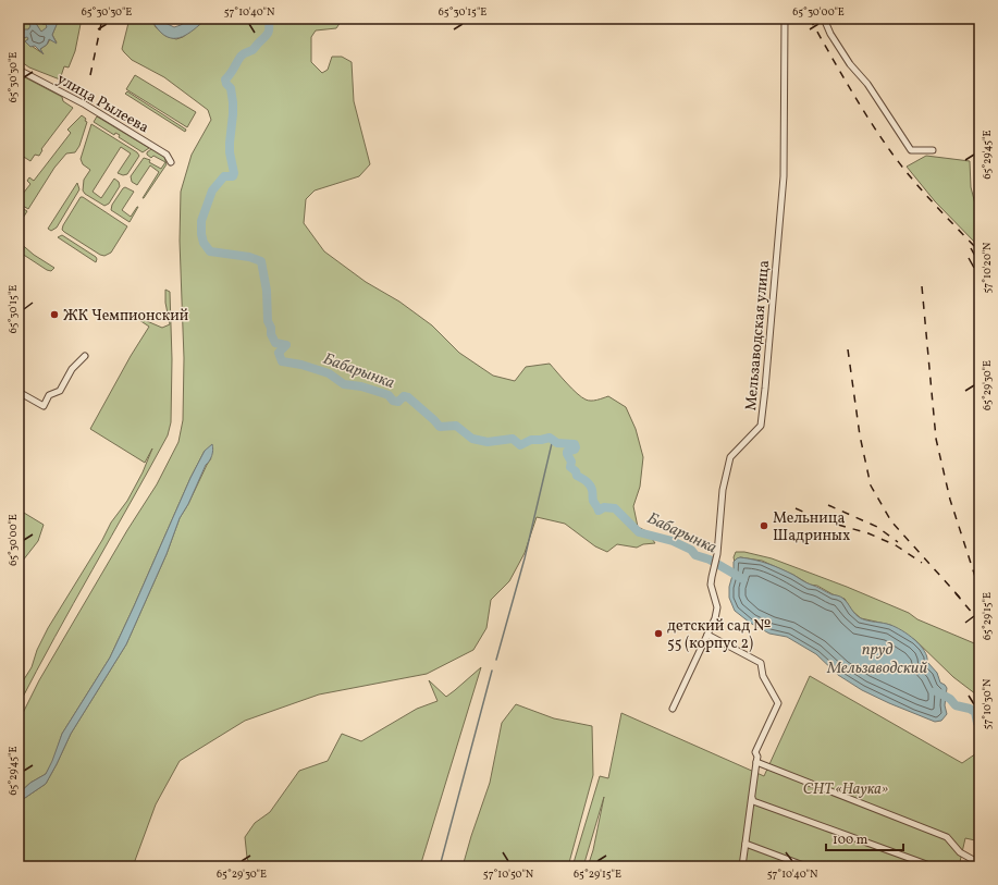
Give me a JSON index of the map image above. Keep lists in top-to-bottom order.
{
  "streets": {
    "street": ["улица Рылеева", "Мельзаводская улица"]
  },
  "water": ["Бабарынка", "пруд Мельзаводский"],
  "parks": ["СНТ «Наука»"],
  "places": ["ЖК Чемпионский", "Мельница Шадриных", "детский сад № 55 (корпус 2)"],
  "scale_bar": "100 m",
  "coordinates": [
    "65°30'30\"E",
    "57°10'40\"N",
    "65°30'15\"E",
    "65°30'00\"E",
    "65°29'45\"E",
    "57°10'20\"N",
    "65°29'30\"E",
    "65°29'15\"E",
    "57°10'30\"N",
    "57°10'50\"N"
  ]
}
